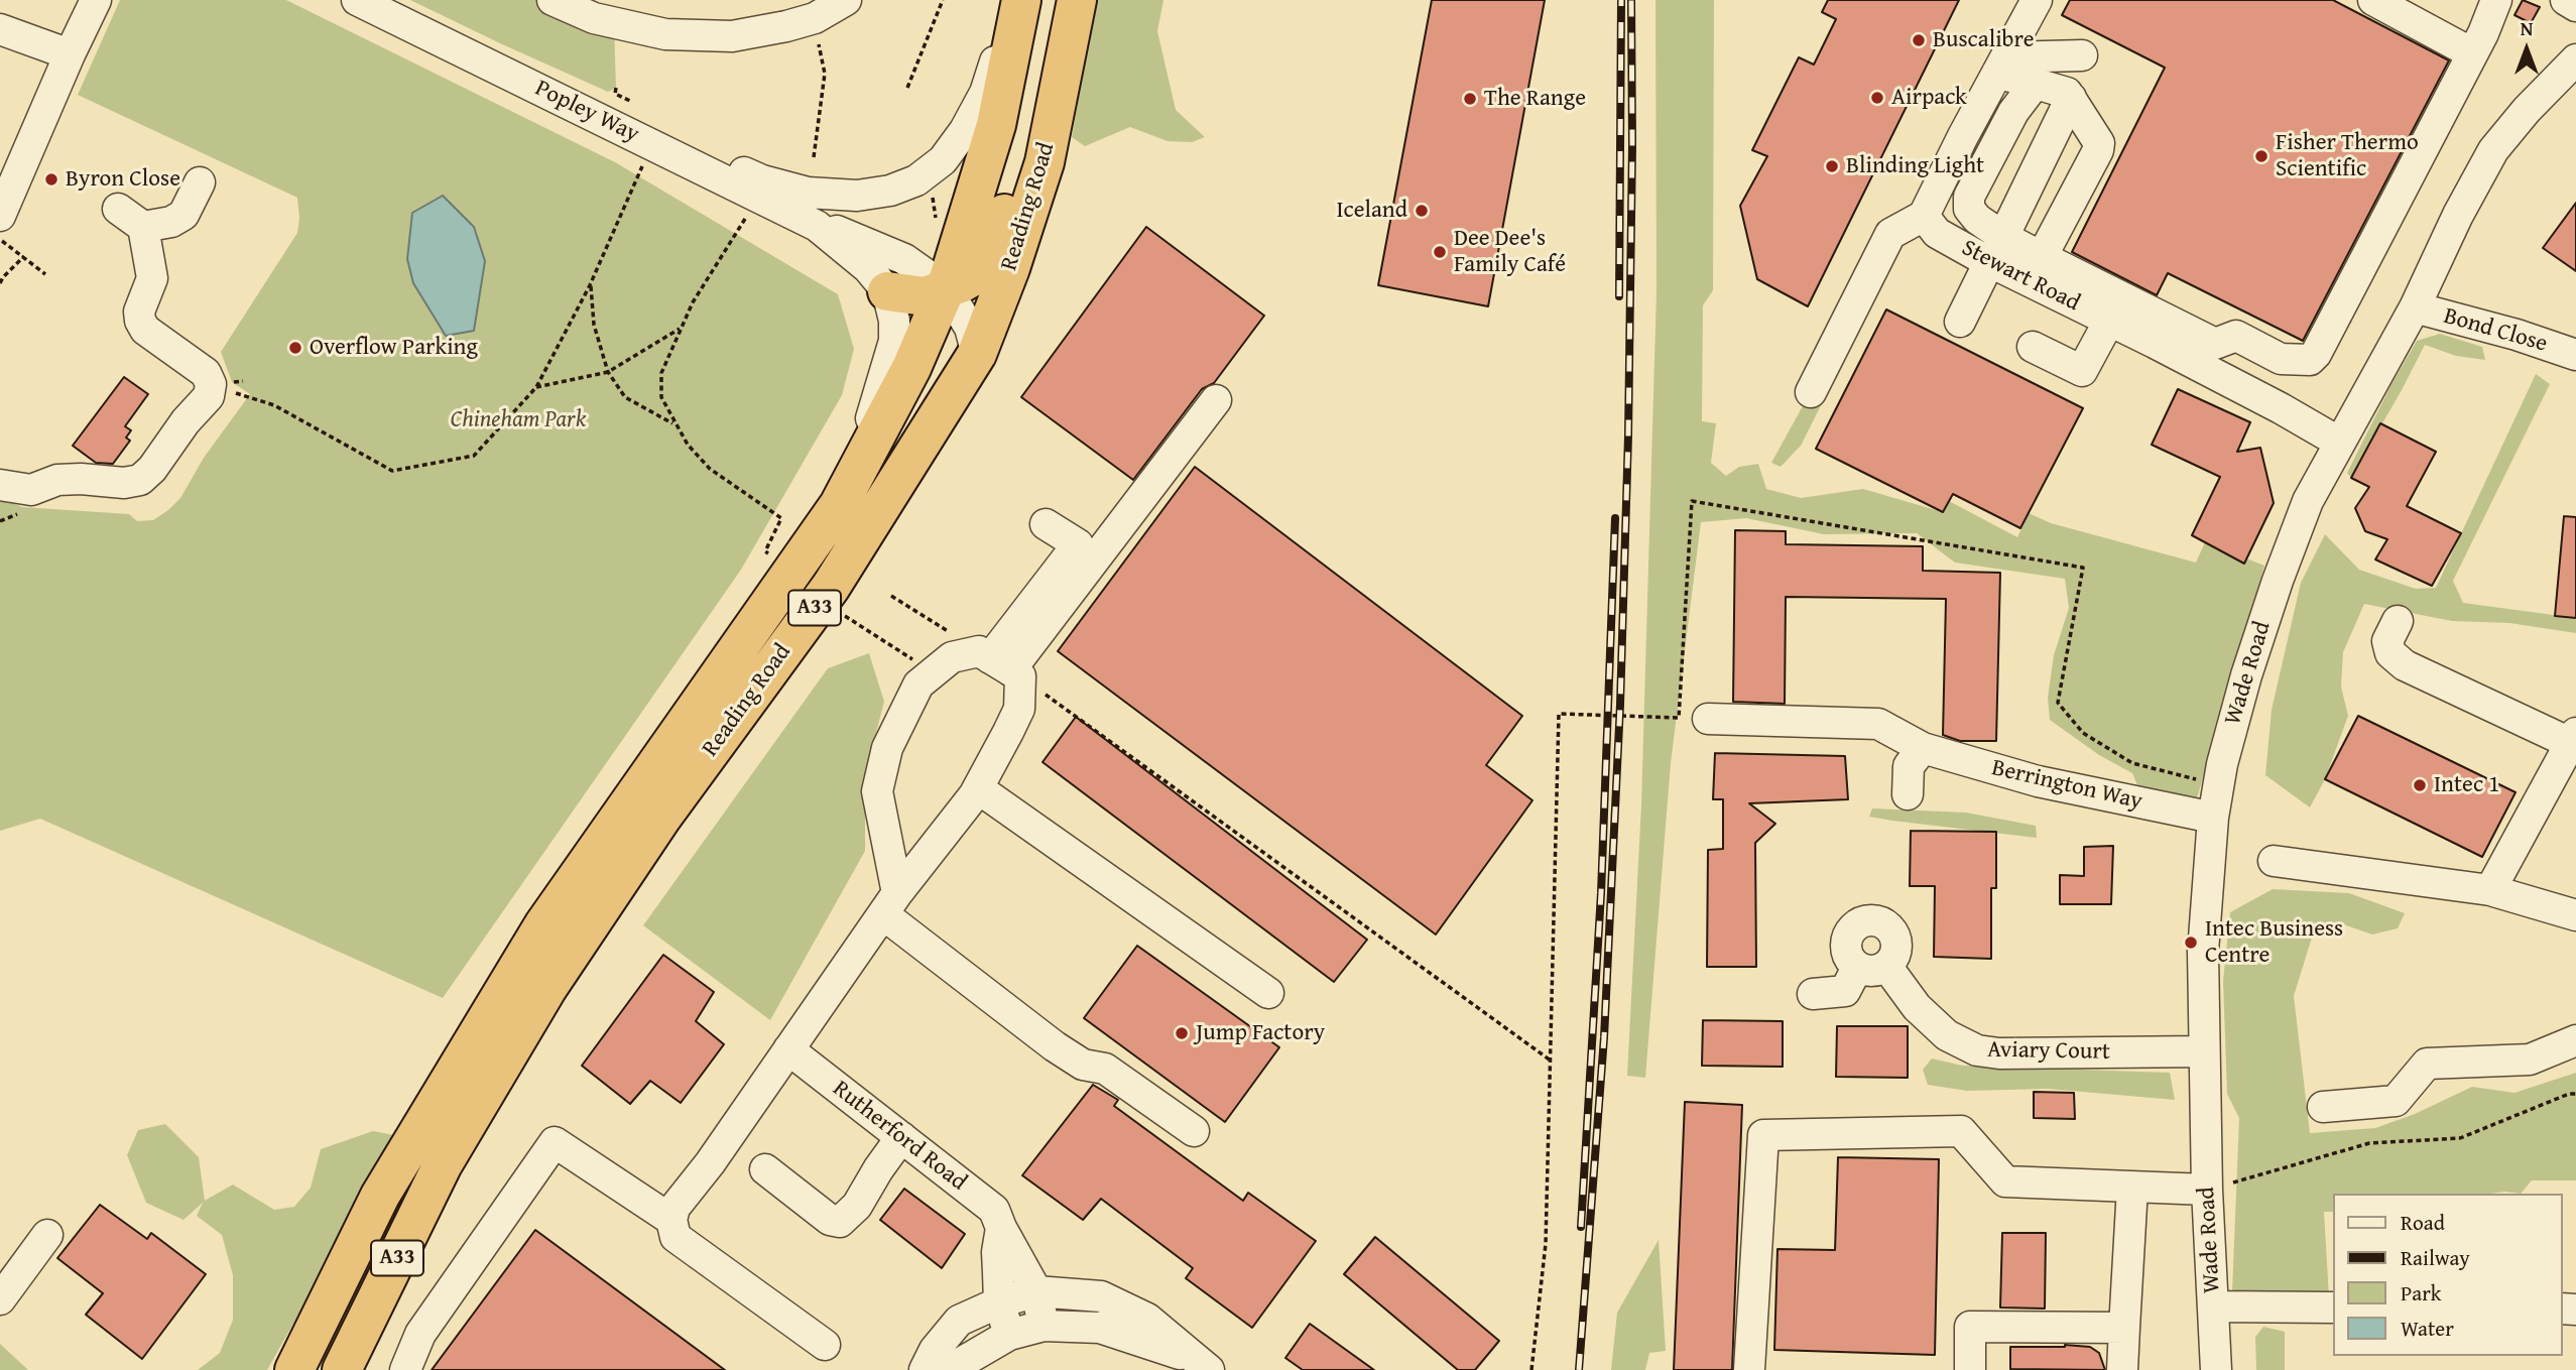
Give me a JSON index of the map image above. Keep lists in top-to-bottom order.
{
  "streets": {
    "highway": ["Reading Road", "A33"],
    "street": [
      "Popley Way",
      "Stewart Road",
      "Bond Close",
      "Wade Road",
      "Berrington Way",
      "Aviary Court",
      "Rutherford Road"
    ]
  },
  "crossings": [
    ["Popley Way", "Reading Road"],
    ["Stewart Road", "Wade Road"],
    ["Bond Close", "Wade Road"],
    ["Wade Road", "Berrington Way"],
    ["Wade Road", "Aviary Court"]
  ],
  "parks": ["Chineham Park"],
  "places": [
    "Buscalibre",
    "Airpack",
    "The Range",
    "Fisher Thermo Scientific",
    "Blinding Light",
    "Byron Close",
    "Iceland",
    "Dee Dee's Family Café",
    "Overflow Parking",
    "Intec 1",
    "Intec Business Centre",
    "Jump Factory"
  ],
  "legend": [
    "Road",
    "Railway",
    "Park",
    "Water"
  ],
  "north": "top"
}
